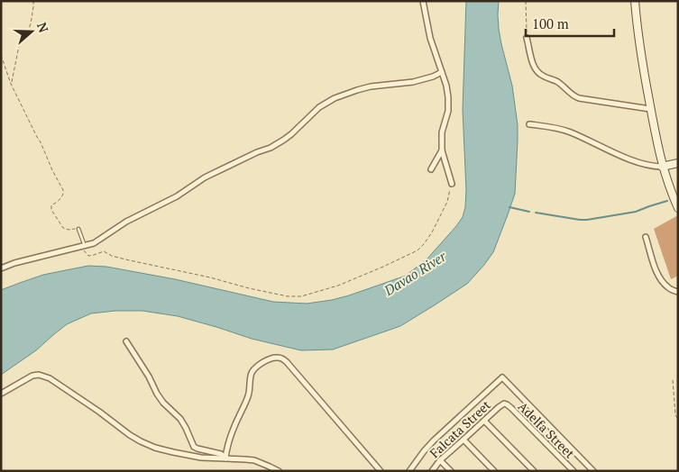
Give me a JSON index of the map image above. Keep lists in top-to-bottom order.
{
  "streets": {
    "street": ["Falcata Street", "Adelfa Street"]
  },
  "crossings": [
    ["Falcata Street", "Adelfa Street"]
  ],
  "water": ["Davao River"],
  "scale_bar": "100 m",
  "north": "right"
}
